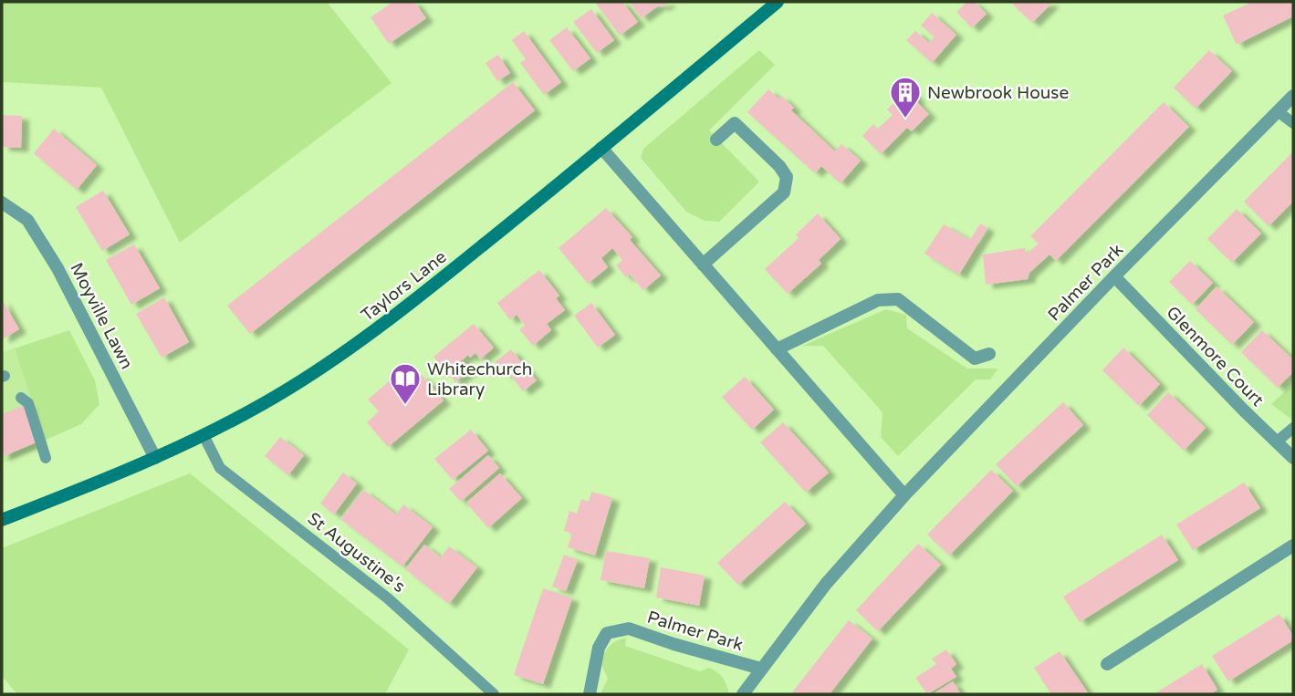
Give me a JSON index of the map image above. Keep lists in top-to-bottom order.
{
  "streets": {
    "main road": ["Taylors Lane"],
    "street": ["Palmer Park", "Moyville Lawn", "Glenmore Court"],
    "lane": ["St Augustine's"]
  },
  "crossings": [
    ["Palmer Park", "Glenmore Court"],
    ["Taylors Lane", "Moyville Lawn"],
    ["Taylors Lane", "St Augustine's"]
  ],
  "places": {
    "building": ["Newbrook House"],
    "library": ["Whitechurch Library"]
  }
}
